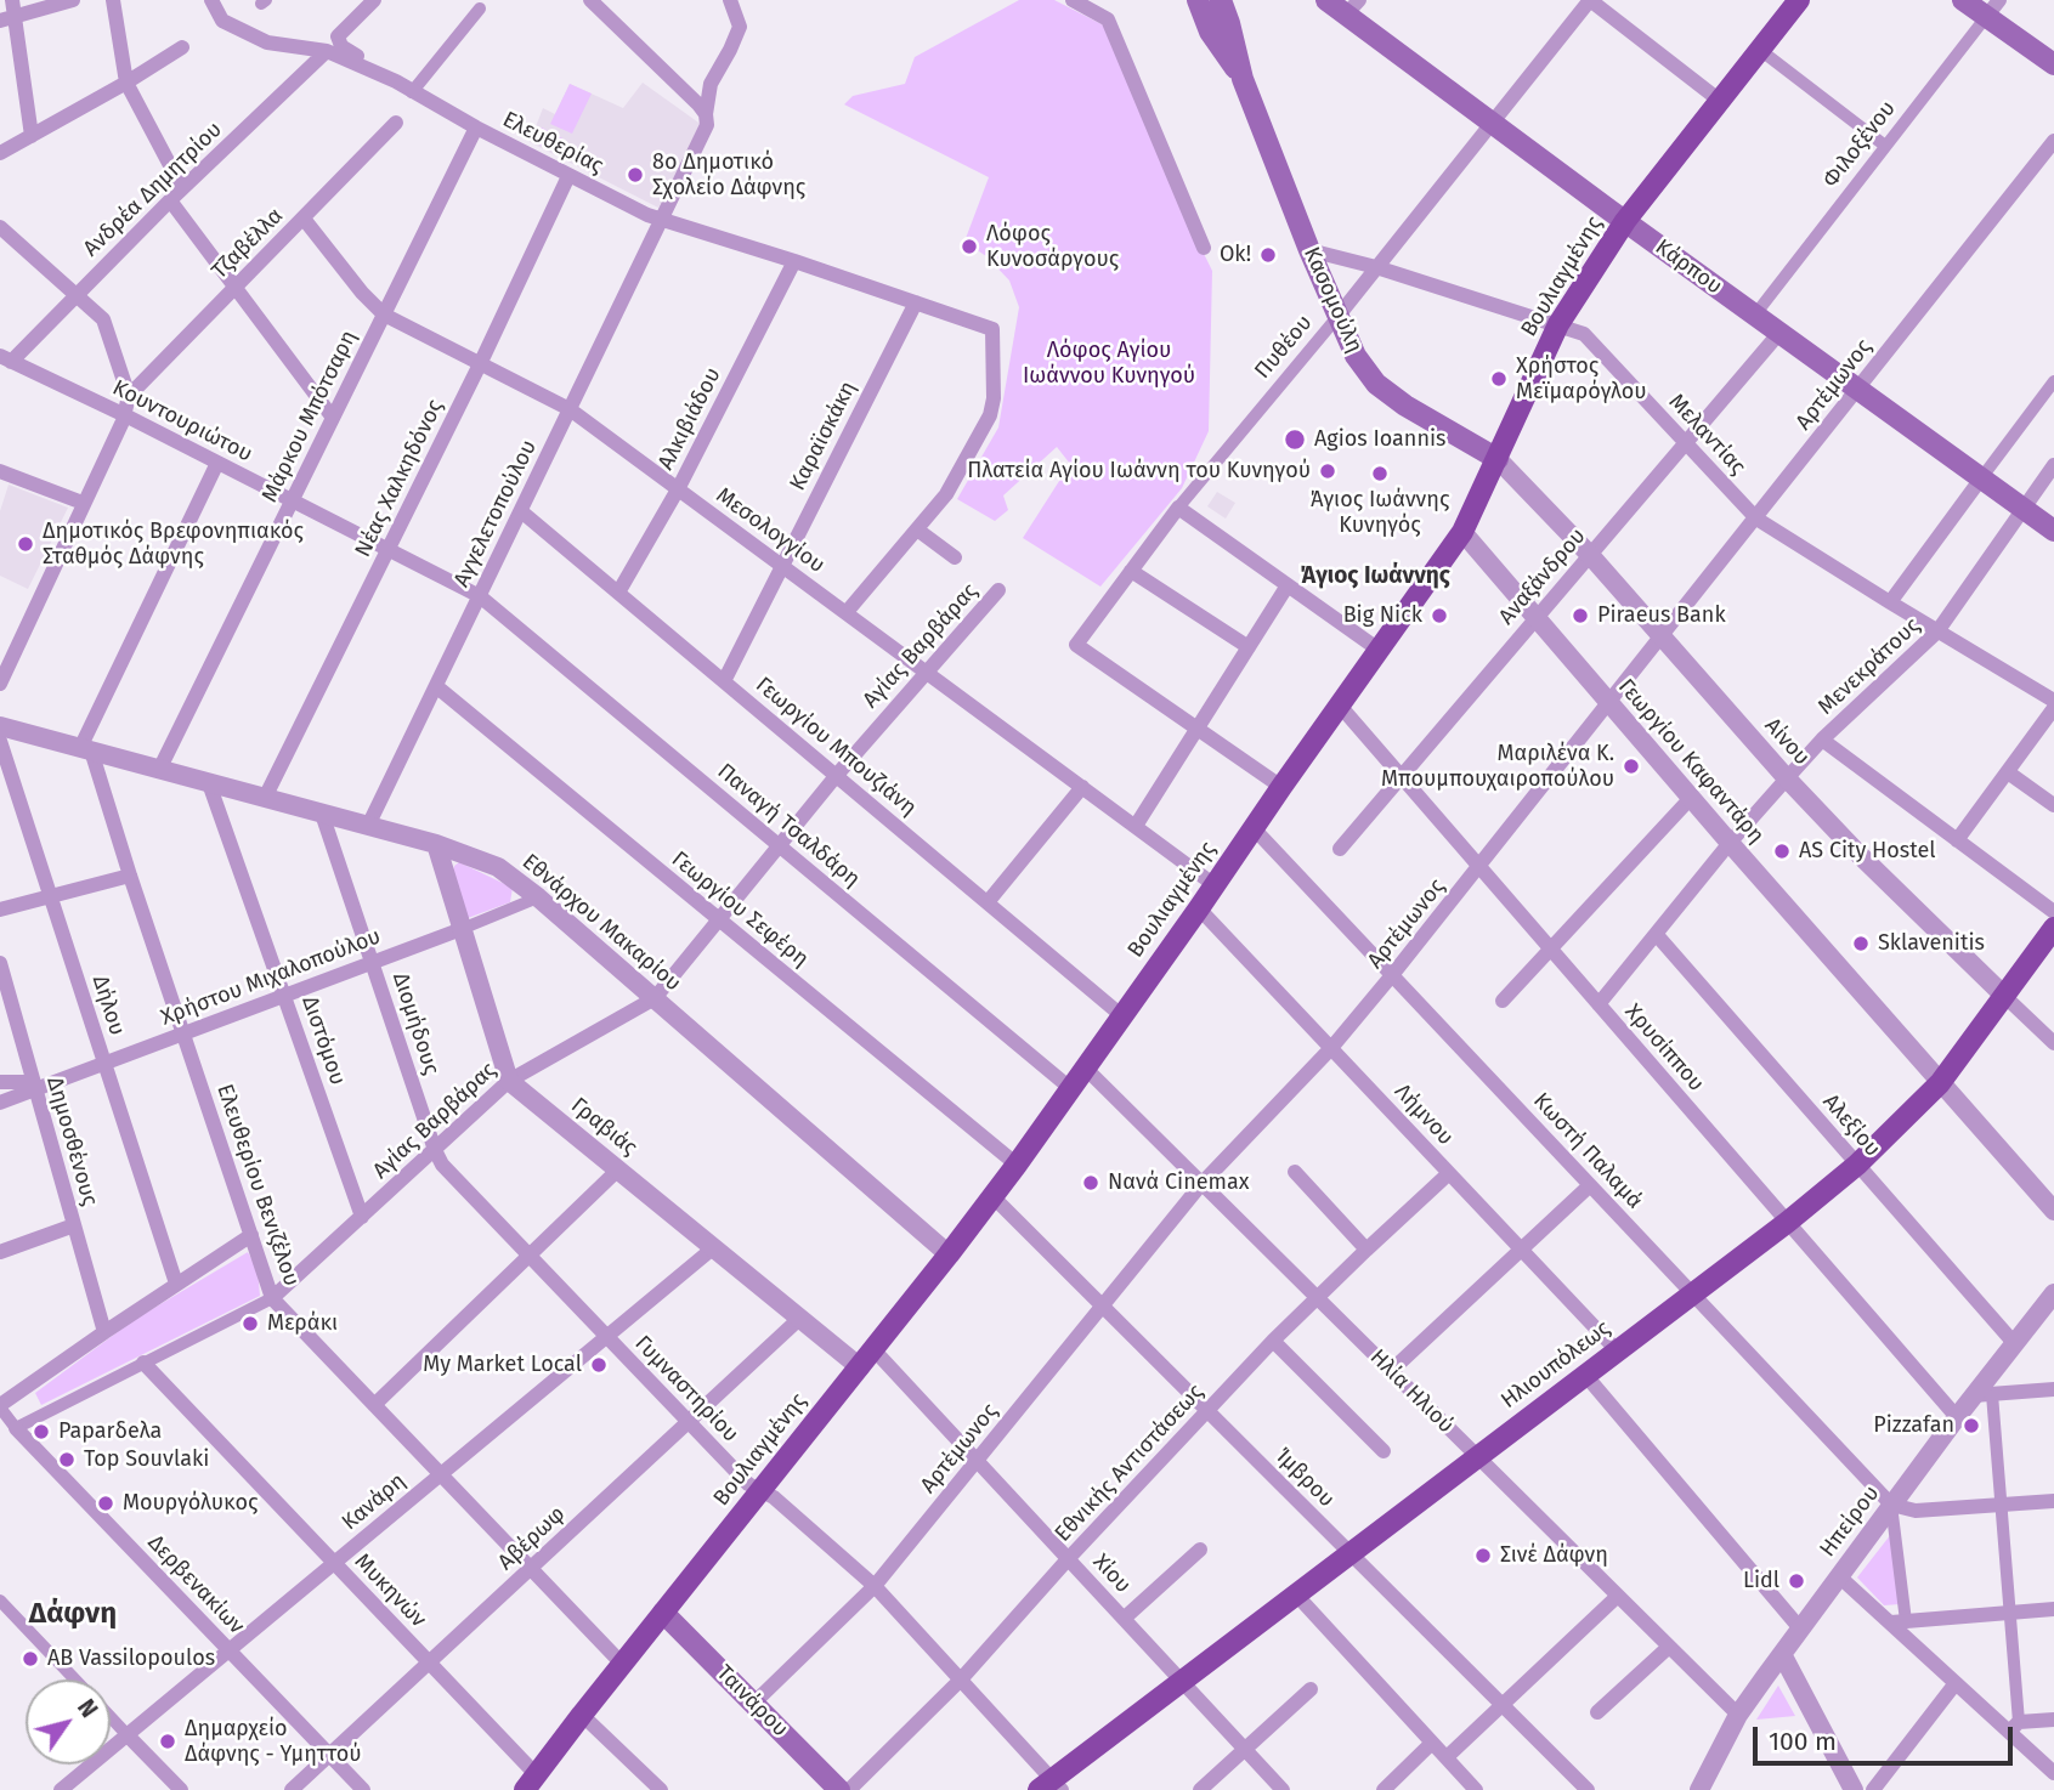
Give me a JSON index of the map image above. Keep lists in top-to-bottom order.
{
  "streets": {
    "main road": [
      "Κάρπου",
      "Βουλιαγμένης",
      "Κασομούλη",
      "Ηλιουπόλεως",
      "Ταινάρου"
    ],
    "street": [
      "Ελευθερίας",
      "Φιλοξένου",
      "Ανδρέα Δημητρίου",
      "Τζαβέλλα",
      "Πυθέου",
      "Αρτέμωνος",
      "Μάρκου Μπότσαρη",
      "Αλκιβιάδου",
      "Κουντουριώτου",
      "Μελαντίας",
      "Καραϊσκάκη",
      "Νέας Χαλκηδόνος",
      "Αγγελετοπούλου",
      "Μεσολογγίου",
      "Αναξάνδρου",
      "Αγίας Βαρβάρας",
      "Μενεκράτους",
      "Αίνου",
      "Γεωργίου Μπουζιάνη",
      "Γεωργίου Καφαντάρη",
      "Παναγή Τσαλδάρη",
      "Γεωργίου Σεφέρη",
      "Εθνάρχου Μακαρίου",
      "Χρήστου Μιχαλοπούλου",
      "Δήλου",
      "Διομήδους",
      "Διστόμου",
      "Χρυσίππου",
      "Λήμνου",
      "Αλεξίου",
      "Γραβιάς",
      "Δημοσθένους",
      "Κωστή Παλαμά",
      "Ελευθερίου Βενιζέλου",
      "Γυμναστηρίου",
      "Ηλία Ηλιού",
      "Εθνικής Αντιστάσεως",
      "Ίμβρου",
      "Κανάρη",
      "Ηπείρου",
      "Αβέρωφ",
      "Χίου",
      "Δερβενακίων",
      "Μυκηνών"
    ]
  },
  "crossings": [
    ["Ελευθερίας", "Ανδρέα Δημητρίου"],
    ["Ελευθερίας", "Μάρκου Μπότσαρη"],
    ["Ελευθερίας", "Αλκιβιάδου"],
    ["Ελευθερίας", "Καραϊσκάκη"],
    ["Ελευθερίας", "Νέας Χαλκηδόνος"],
    ["Ελευθερίας", "Αγγελετοπούλου"],
    ["Φιλοξένου", "Κάρπου"],
    ["Ανδρέα Δημητρίου", "Κουντουριώτου"],
    ["Τζαβέλλα", "Μεσολογγίου"],
    ["Κάρπου", "Βουλιαγμένης"],
    ["Κάρπου", "Πυθέου"],
    ["Κάρπου", "Αρτέμωνος"],
    ["Κάρπου", "Αναξάνδρου"],
    ["Κάρπου", "Μενεκράτους"],
    ["Βουλιαγμένης", "Κασομούλη"],
    ["Βουλιαγμένης", "Μελαντίας"],
    ["Βουλιαγμένης", "Μεσολογγίου"],
    ["Βουλιαγμένης", "Αίνου"],
    ["Βουλιαγμένης", "Γεωργίου Μπουζιάνη"],
    ["Βουλιαγμένης", "Γεωργίου Καφαντάρη"],
    ["Βουλιαγμένης", "Παναγή Τσαλδάρη"],
    ["Βουλιαγμένης", "Γεωργίου Σεφέρη"],
    ["Βουλιαγμένης", "Εθνάρχου Μακαρίου"],
    ["Βουλιαγμένης", "Χρυσίππου"],
    ["Βουλιαγμένης", "Λήμνου"],
    ["Βουλιαγμένης", "Γραβιάς"],
    ["Βουλιαγμένης", "Κωστή Παλαμά"],
    ["Βουλιαγμένης", "Ελευθερίου Βενιζέλου"],
    ["Βουλιαγμένης", "Γυμναστηρίου"],
    ["Βουλιαγμένης", "Ηλία Ηλιού"],
    ["Βουλιαγμένης", "Ίμβρου"],
    ["Βουλιαγμένης", "Χίου"],
    ["Βουλιαγμένης", "Μυκηνών"],
    ["Βουλιαγμένης", "Ταινάρου"],
    ["Κασομούλη", "Πυθέου"],
    ["Κασομούλη", "Μελαντίας"],
    ["Κασομούλη", "Αίνου"],
    ["Πυθέου", "Μελαντίας"],
    ["Αρτέμωνος", "Μελαντίας"],
    ["Αρτέμωνος", "Αίνου"],
    ["Αρτέμωνος", "Γεωργίου Καφαντάρη"],
    ["Αρτέμωνος", "Χρυσίππου"],
    ["Αρτέμωνος", "Λήμνου"],
    ["Αρτέμωνος", "Κωστή Παλαμά"],
    ["Αρτέμωνος", "Γυμναστηρίου"],
    ["Αρτέμωνος", "Ηλία Ηλιού"],
    ["Αρτέμωνος", "Ίμβρου"],
    ["Αρτέμωνος", "Χίου"],
    ["Αρτέμωνος", "Ταινάρου"],
    ["Μάρκου Μπότσαρη", "Κουντουριώτου"],
    ["Μάρκου Μπότσαρη", "Μεσολογγίου"],
    ["Μάρκου Μπότσαρη", "Εθνάρχου Μακαρίου"],
    ["Αλκιβιάδου", "Μεσολογγίου"],
    ["Αλκιβιάδου", "Γεωργίου Μπουζιάνη"],
    ["Κουντουριώτου", "Νέας Χαλκηδόνος"],
    ["Κουντουριώτου", "Αγγελετοπούλου"],
    ["Κουντουριώτου", "Παναγή Τσαλδάρη"],
    ["Μελαντίας", "Αναξάνδρου"],
    ["Μελαντίας", "Μενεκράτους"],
    ["Καραϊσκάκη", "Μεσολογγίου"],
    ["Καραϊσκάκη", "Γεωργίου Μπουζιάνη"],
    ["Νέας Χαλκηδόνος", "Μεσολογγίου"],
    ["Νέας Χαλκηδόνος", "Εθνάρχου Μακαρίου"],
    ["Αγγελετοπούλου", "Μεσολογγίου"],
    ["Αγγελετοπούλου", "Γεωργίου Μπουζιάνη"],
    ["Αγγελετοπούλου", "Παναγή Τσαλδάρη"],
    ["Αγγελετοπούλου", "Γεωργίου Σεφέρη"],
    ["Αγγελετοπούλου", "Εθνάρχου Μακαρίου"],
    ["Μεσολογγίου", "Αγίας Βαρβάρας"],
    ["Αναξάνδρου", "Αίνου"],
    ["Αναξάνδρου", "Γεωργίου Καφαντάρη"],
    ["Αναξάνδρου", "Χρυσίππου"],
    ["Αγίας Βαρβάρας", "Γεωργίου Μπουζιάνη"],
    ["Αγίας Βαρβάρας", "Παναγή Τσαλδάρη"],
    ["Αγίας Βαρβάρας", "Γεωργίου Σεφέρη"],
    ["Αγίας Βαρβάρας", "Εθνάρχου Μακαρίου"],
    ["Αγίας Βαρβάρας", "Διομήδους"],
    ["Αγίας Βαρβάρας", "Διστόμου"],
    ["Αγίας Βαρβάρας", "Γραβιάς"],
    ["Αγίας Βαρβάρας", "Ελευθερίου Βενιζέλου"],
    ["Αγίας Βαρβάρας", "Γυμναστηρίου"],
    ["Αγίας Βαρβάρας", "Δερβενακίων"],
    ["Αγίας Βαρβάρας", "Μυκηνών"],
    ["Μενεκράτους", "Αίνου"],
    ["Μενεκράτους", "Γεωργίου Καφαντάρη"],
    ["Μενεκράτους", "Χρυσίππου"],
    ["Μενεκράτους", "Αλεξίου"],
    ["Αίνου", "Ηλιουπόλεως"],
    ["Γεωργίου Καφαντάρη", "Ηλιουπόλεως"],
    ["Εθνάρχου Μακαρίου", "Διομήδους"],
    ["Εθνάρχου Μακαρίου", "Διστόμου"],
    ["Εθνάρχου Μακαρίου", "Ελευθερίου Βενιζέλου"],
    ["Χρήστου Μιχαλοπούλου", "Δήλου"],
    ["Χρήστου Μιχαλοπούλου", "Διομήδους"],
    ["Χρήστου Μιχαλοπούλου", "Διστόμου"],
    ["Χρήστου Μιχαλοπούλου", "Δημοσθένους"],
    ["Χρήστου Μιχαλοπούλου", "Ελευθερίου Βενιζέλου"],
    ["Διομήδους", "Γυμναστηρίου"],
    ["Χρυσίππου", "Ηλιουπόλεως"],
    ["Χρυσίππου", "Ηπείρου"],
    ["Λήμνου", "Ηλιουπόλεως"],
    ["Λήμνου", "Εθνικής Αντιστάσεως"],
    ["Αλεξίου", "Ηλιουπόλεως"],
    ["Αλεξίου", "Ηπείρου"],
    ["Γραβιάς", "Κανάρη"],
    ["Γραβιάς", "Αβέρωφ"],
    ["Κωστή Παλαμά", "Ηλιουπόλεως"],
    ["Κωστή Παλαμά", "Ηπείρου"],
    ["Ελευθερίου Βενιζέλου", "Κανάρη"],
    ["Ελευθερίου Βενιζέλου", "Αβέρωφ"],
    ["Ηλιουπόλεως", "Γυμναστηρίου"],
    ["Ηλιουπόλεως", "Ηλία Ηλιού"],
    ["Ηλιουπόλεως", "Ίμβρου"],
    ["Ηλιουπόλεως", "Χίου"],
    ["Γυμναστηρίου", "Εθνικής Αντιστάσεως"],
    ["Γυμναστηρίου", "Κανάρη"],
    ["Γυμναστηρίου", "Αβέρωφ"],
    ["Ηλία Ηλιού", "Εθνικής Αντιστάσεως"],
    ["Ηλία Ηλιού", "Ηπείρου"],
    ["Εθνικής Αντιστάσεως", "Ίμβρου"],
    ["Εθνικής Αντιστάσεως", "Χίου"],
    ["Κανάρη", "Δερβενακίων"],
    ["Κανάρη", "Μυκηνών"],
    ["Αβέρωφ", "Δερβενακίων"],
    ["Αβέρωφ", "Μυκηνών"]
  ],
  "districts": ["Άγιος Ιωάννης", "Δάφνη"],
  "parks": ["Λόφος Αγίου Ιωάννου Κυνηγού"],
  "places": [
    "8ο Δημοτικό Σχολείο Δάφνης",
    "Λόφος Κυνοσάργους",
    "Ok!",
    "Χρήστος Μεϊμαρόγλου",
    "Agios Ioannis",
    "Πλατεία Αγίου Ιωάννη του Κυνηγού",
    "Άγιος Ιωάννης Κυνηγός",
    "Δημοτικός Βρεφονηπιακός Σταθμός Δάφνης",
    "Big Nick",
    "Piraeus Bank",
    "Μαριλένα Κ. Μπουμπουχαιροπούλου",
    "AS City Hostel",
    "Sklavenitis",
    "Νανά Cinemax",
    "Μεράκι",
    "My Market Local",
    "Pizzafan",
    "Paparδeλa",
    "Top Souvlaki",
    "Μουργόλυκος",
    "Σινέ Δάφνη",
    "Lidl",
    "AB Vassilopoulos",
    "Δημαρχείο Δάφνης - Υμηττού"
  ],
  "scale_bar": "100 m",
  "north": "top right"
}
